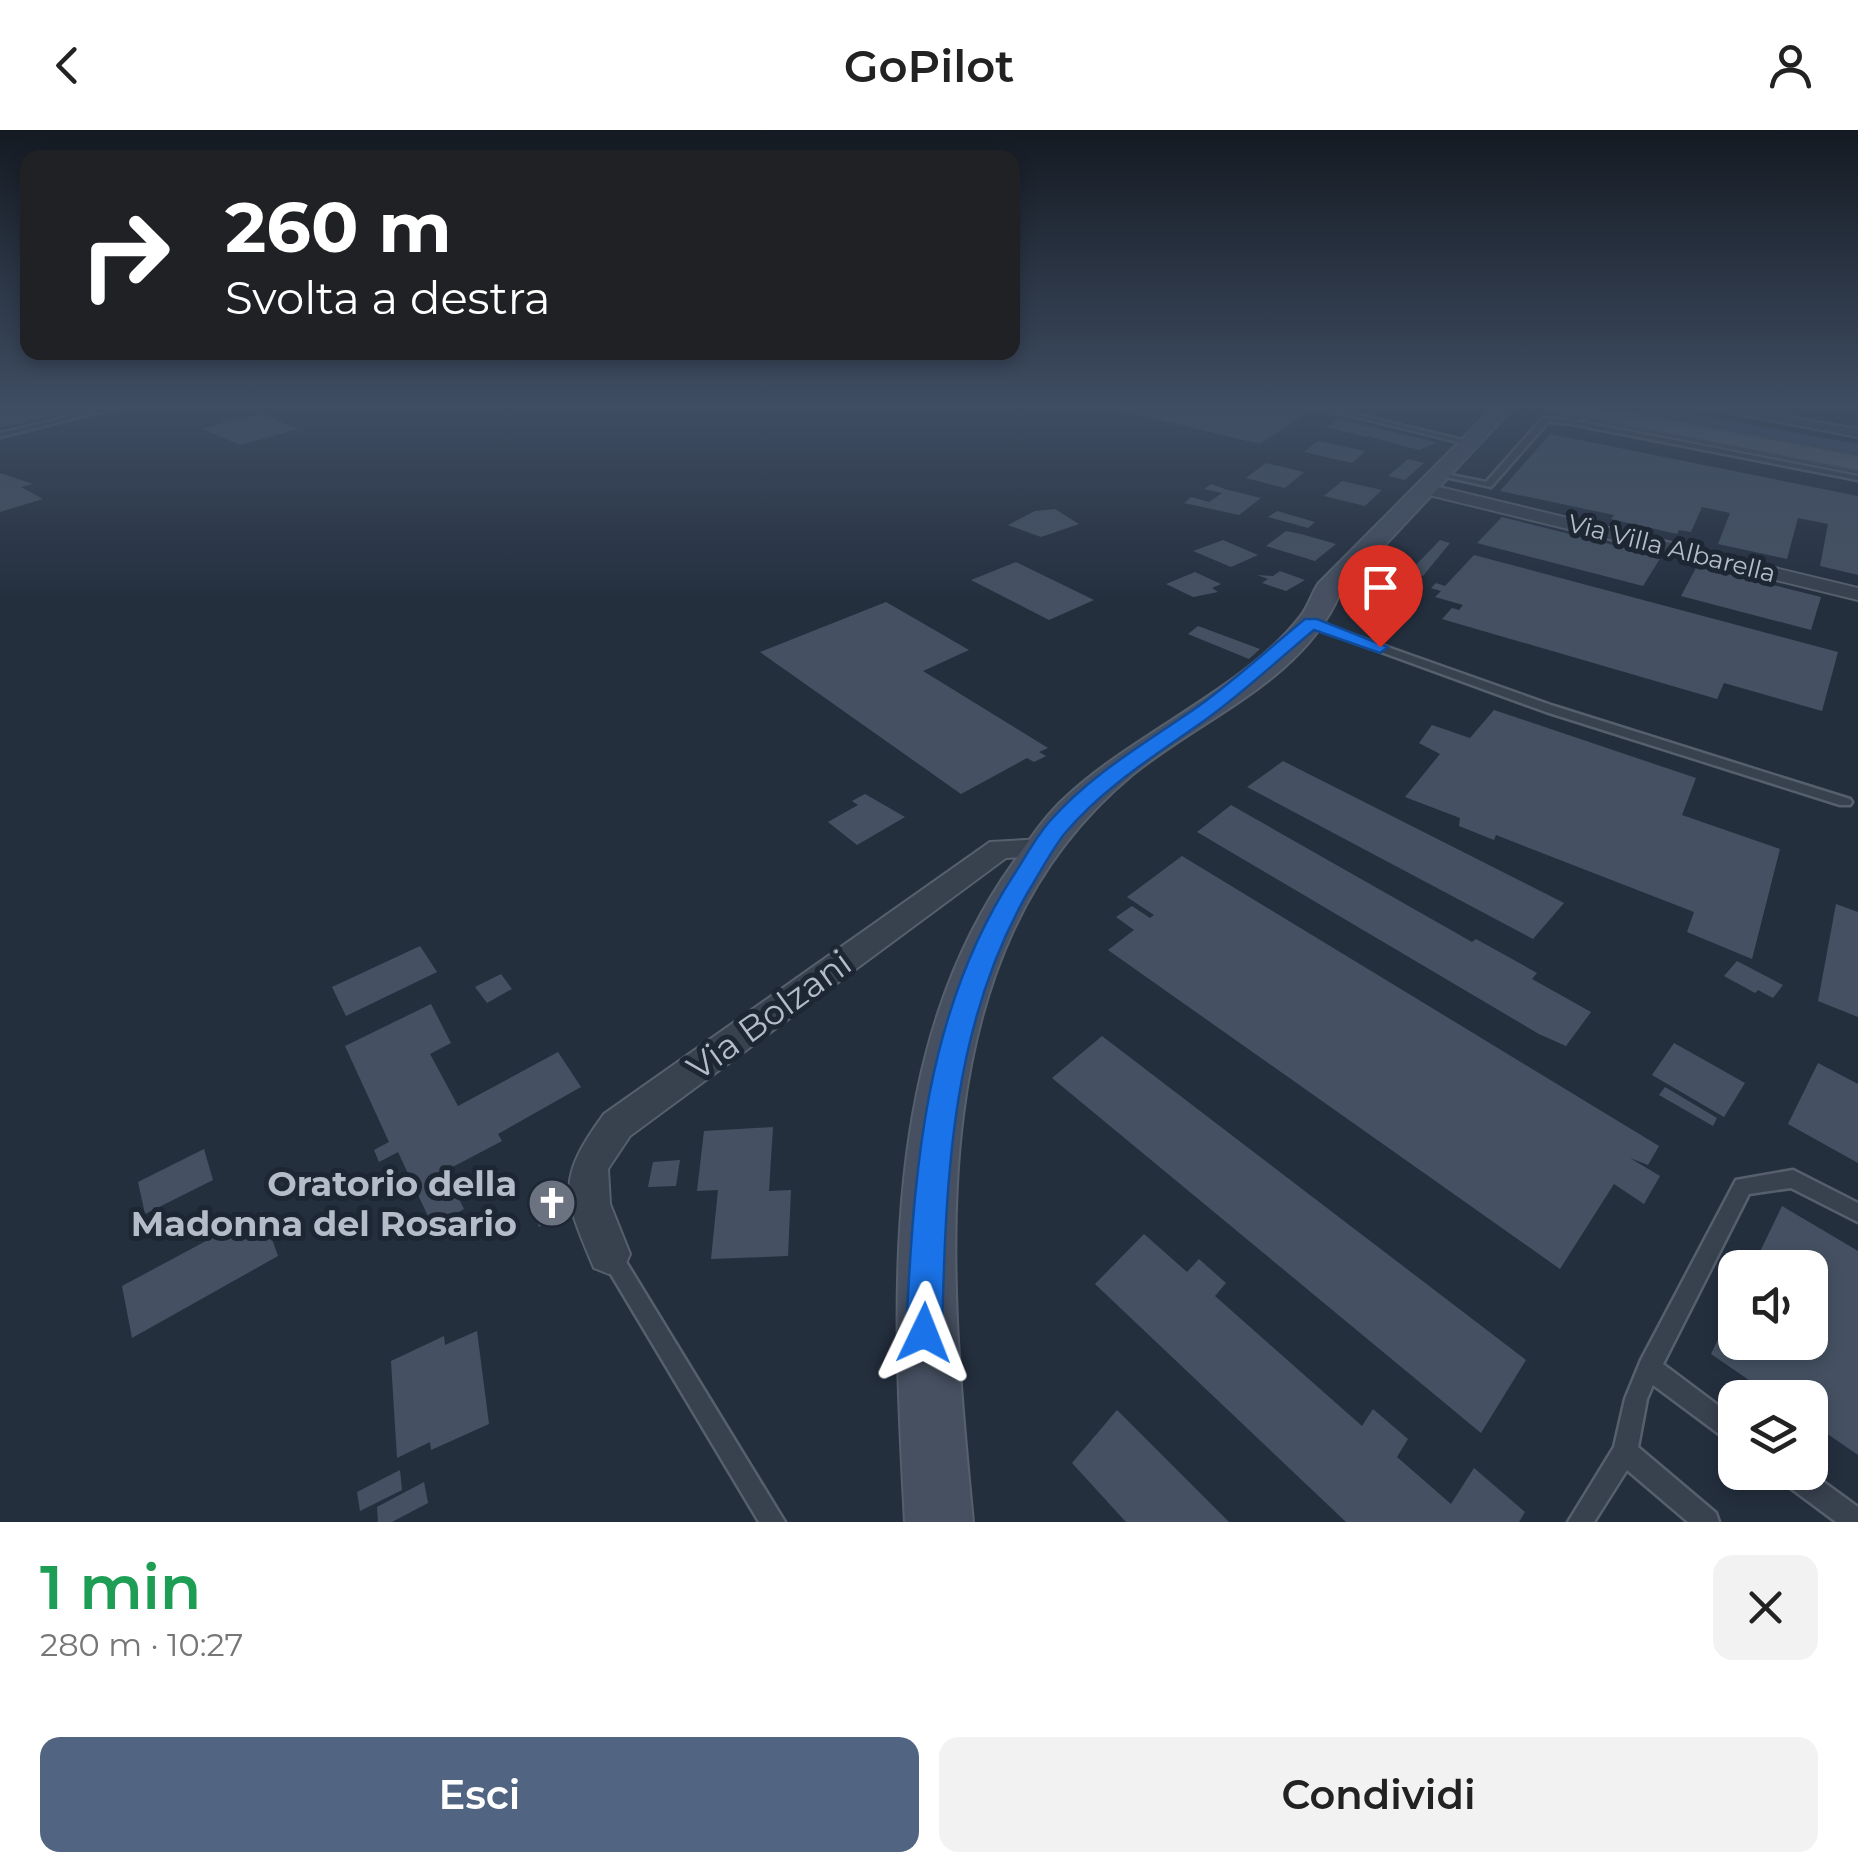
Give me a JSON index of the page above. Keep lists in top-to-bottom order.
{
  "streets": {
    "street": ["Via Villa Albarella", "Via Bolzani"]
  },
  "places": {
    "church": ["Oratorio della Madonna del Rosario"]
  },
  "page": {
    "header": "GoPilot",
    "turn": ["260 m", "Svolta a destra"],
    "heading": ["1 min", "280 m · 10:27"],
    "buttons": ["Esci", "Condividi"]
  }
}
